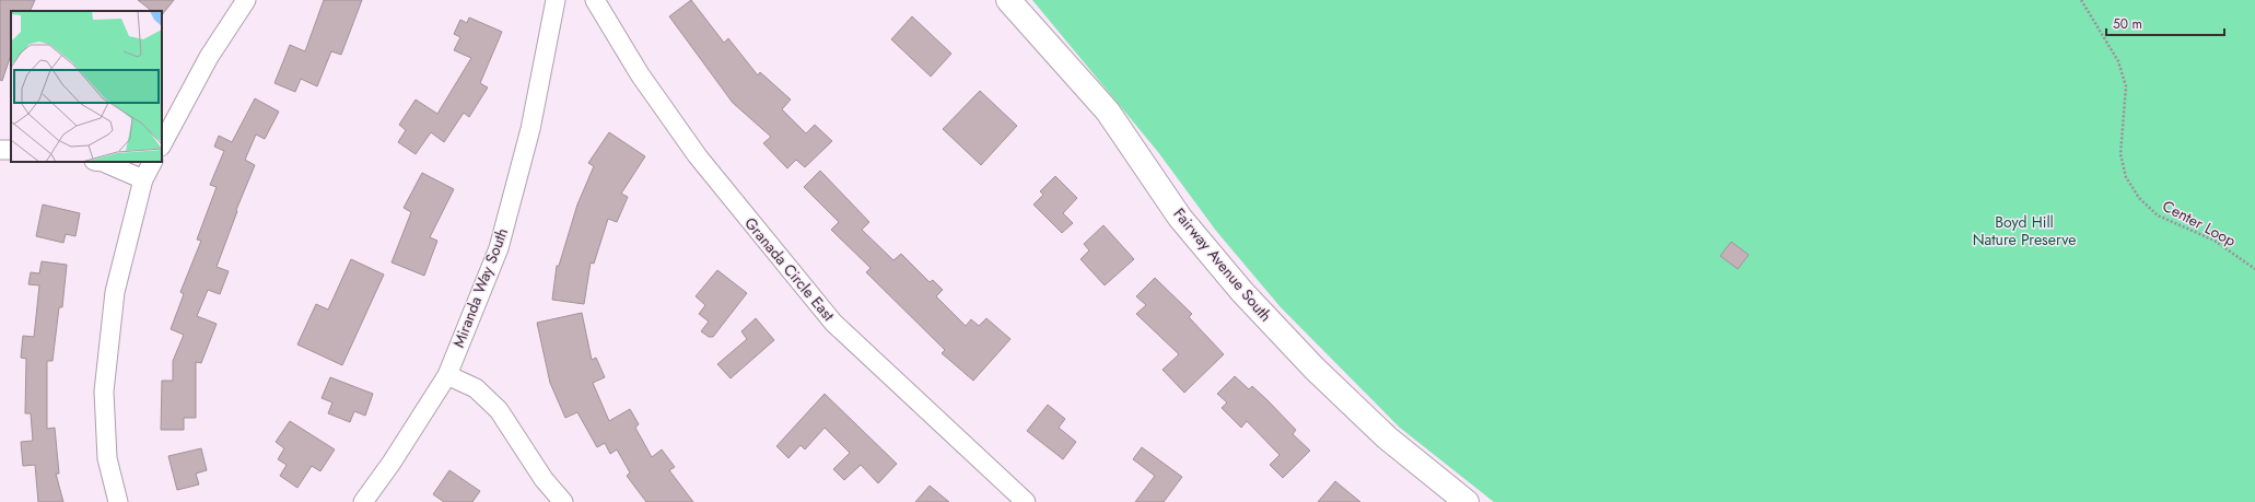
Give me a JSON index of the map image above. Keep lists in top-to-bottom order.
{
  "streets": {
    "street": ["Fairway Avenue South", "Granada Circle East", "Miranda Way South"],
    "path": ["Center Loop"]
  },
  "parks": ["Boyd Hill Nature Preserve"],
  "scale_bar": "50 m"
}
